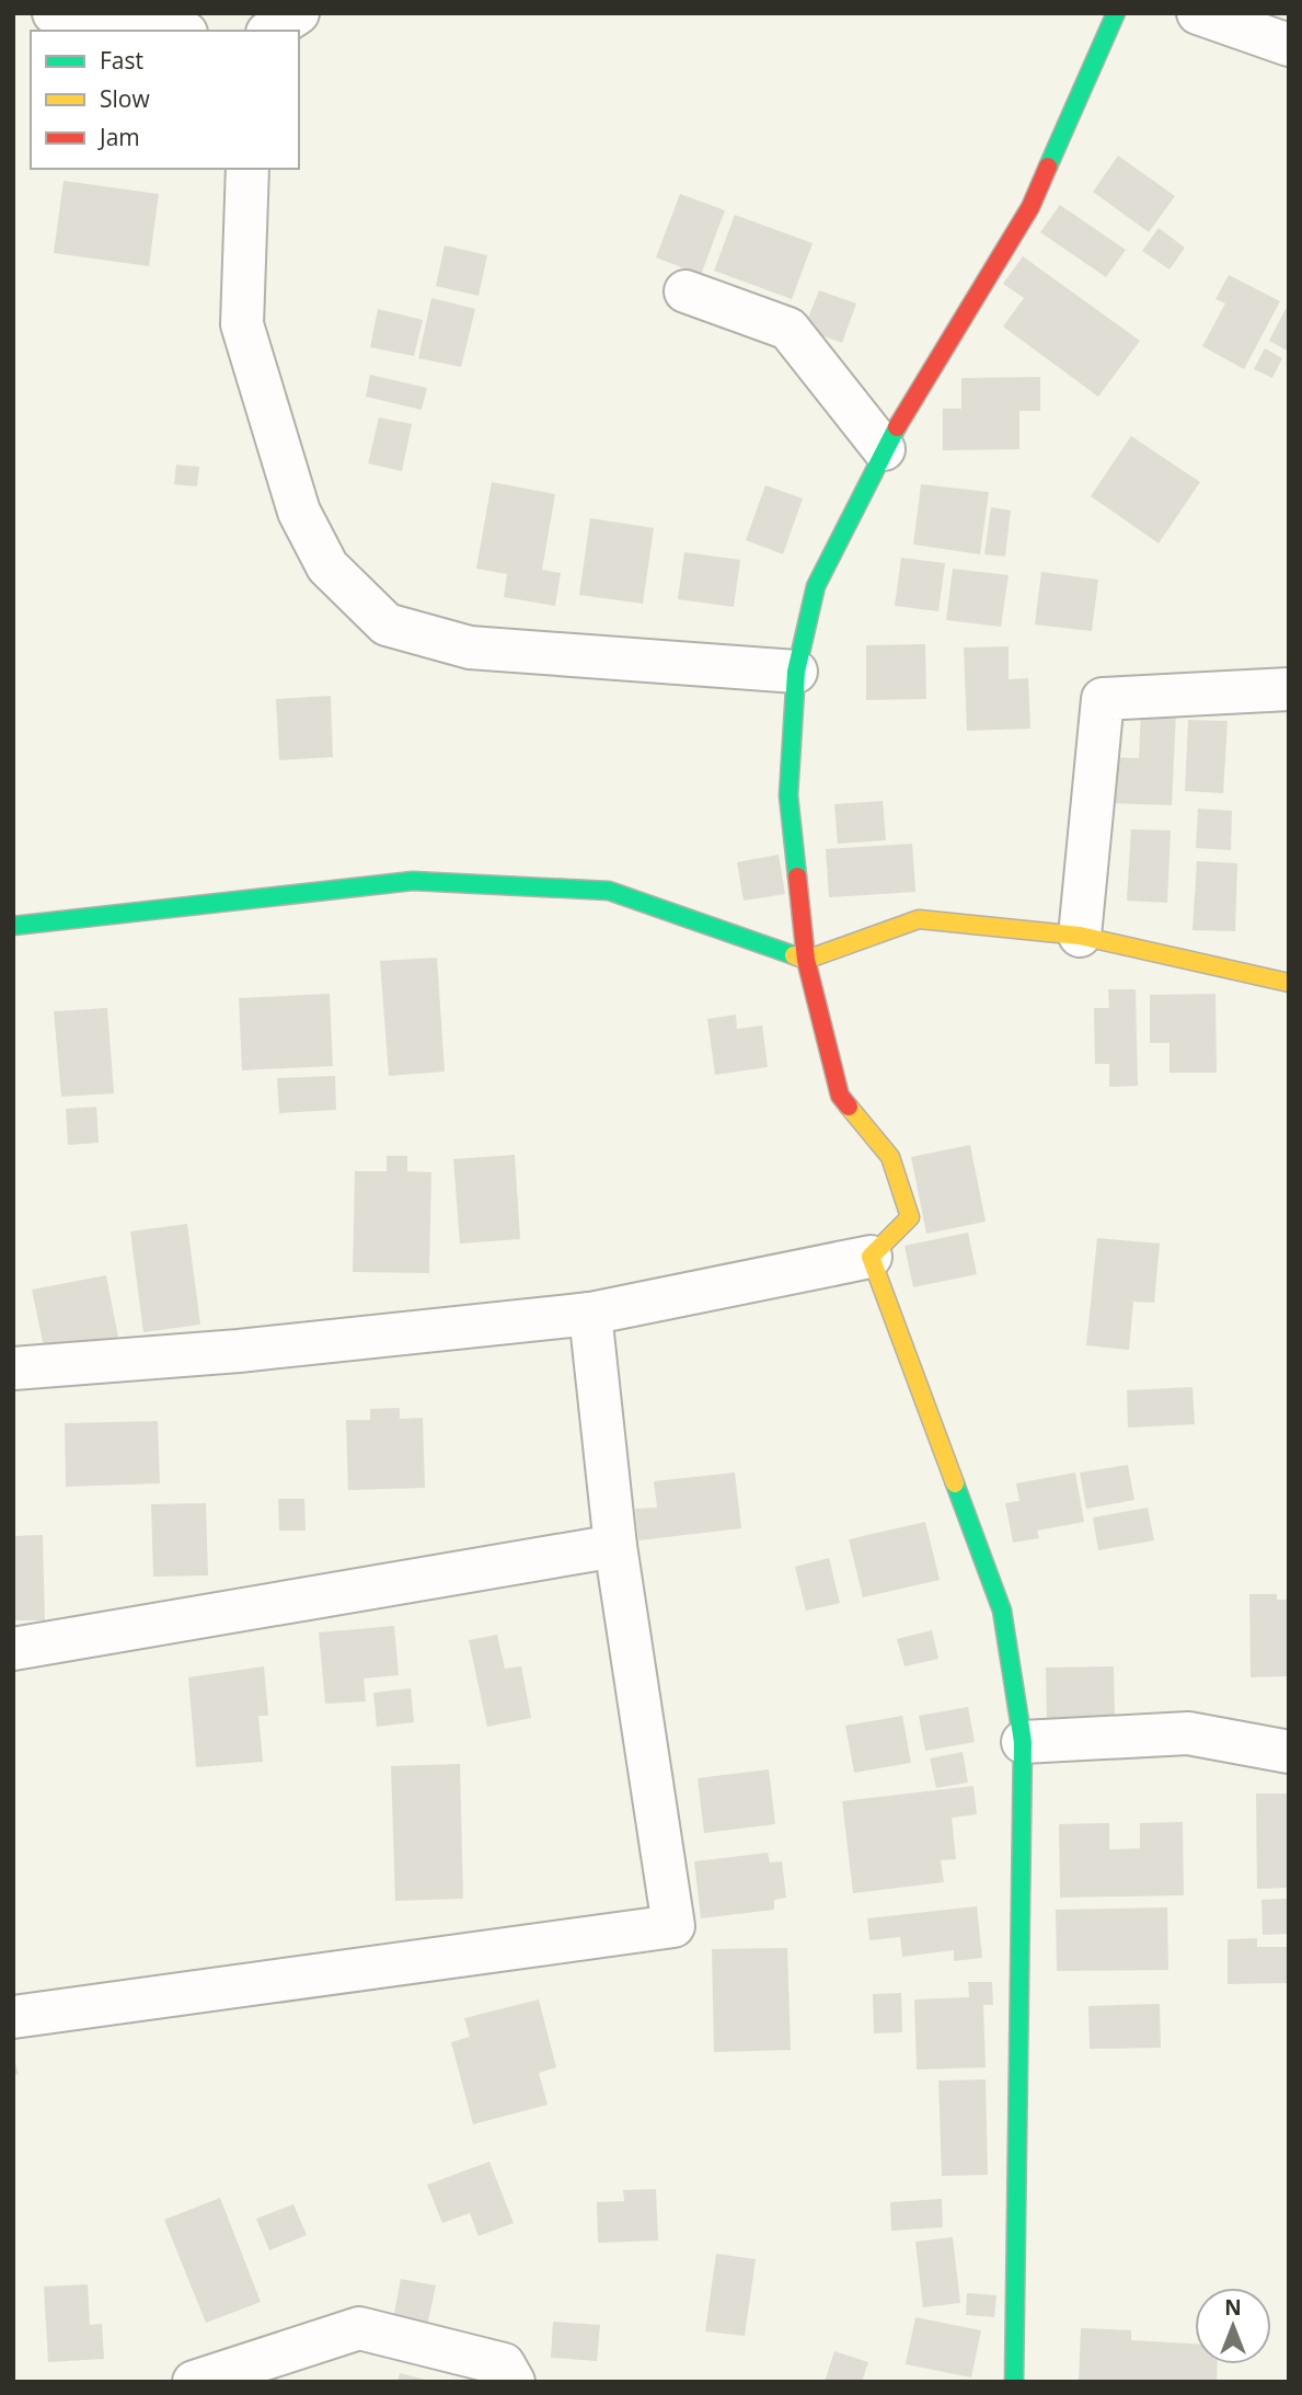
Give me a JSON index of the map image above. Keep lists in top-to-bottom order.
{
  "legend": ["Fast", "Slow", "Jam"],
  "north": "top"
}
